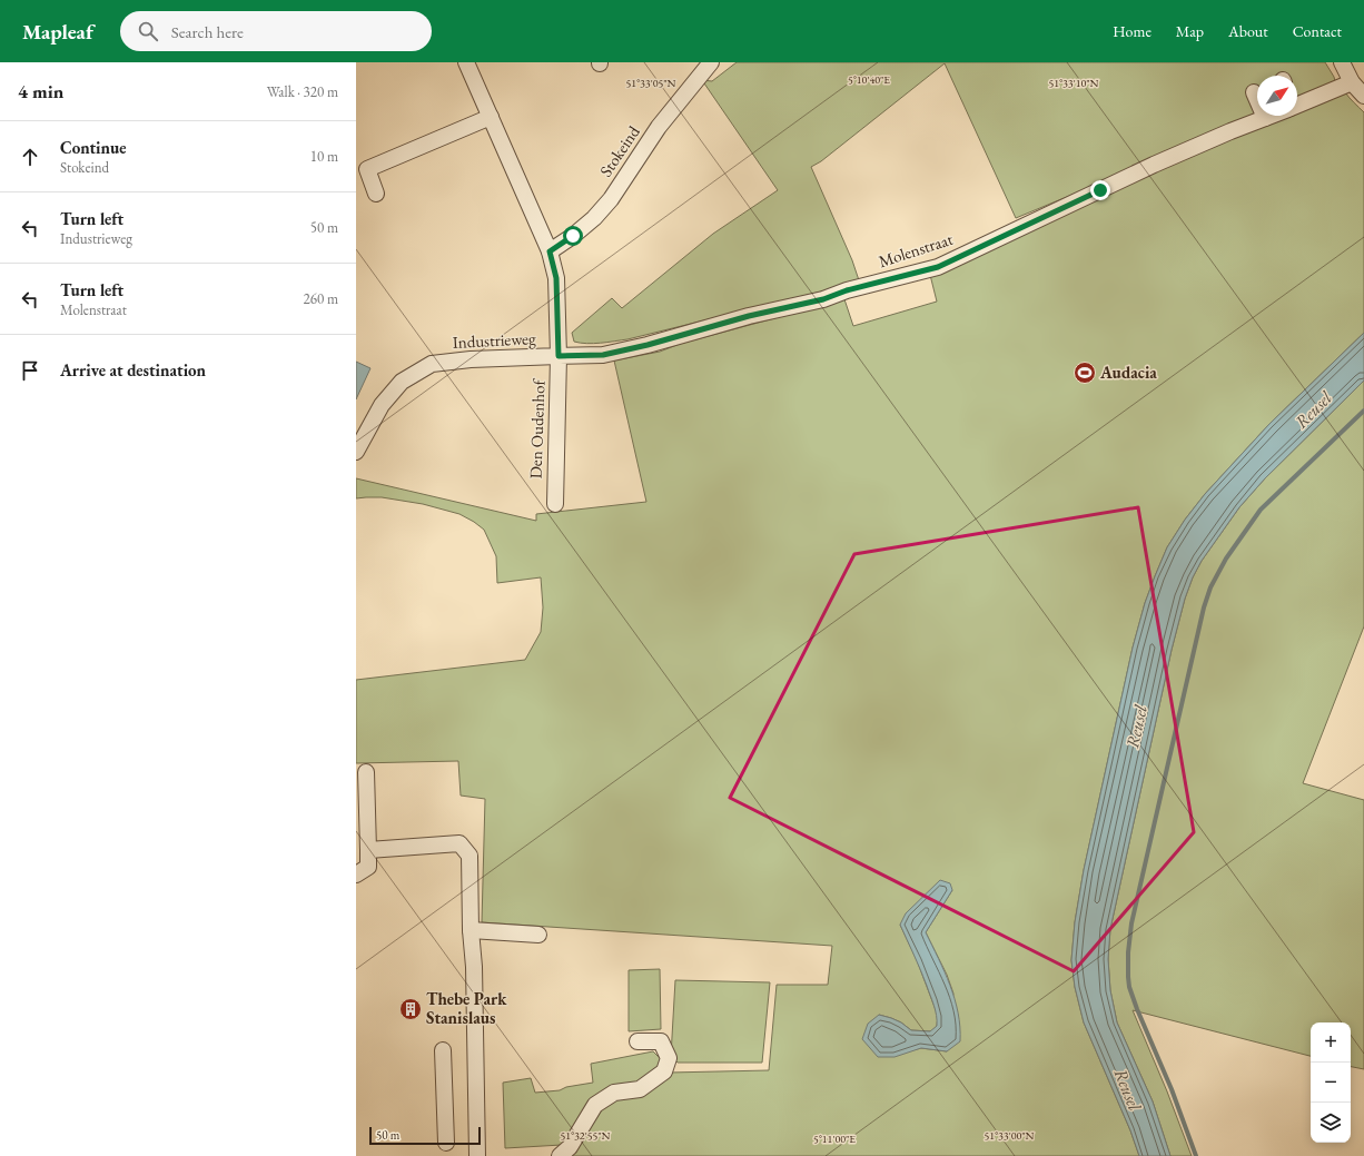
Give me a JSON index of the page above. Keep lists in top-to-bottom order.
{
  "streets": {
    "street": [
      "Stokeind",
      "Molenstraat",
      "Industrieweg",
      "Den Oudenhof"
    ]
  },
  "crossings": [
    ["Stokeind", "Industrieweg"],
    ["Molenstraat", "Industrieweg"],
    ["Molenstraat", "Den Oudenhof"],
    ["Industrieweg", "Den Oudenhof"]
  ],
  "water": ["Reusel"],
  "places": {
    "sports": ["Audacia"],
    "building": ["Thebe Park Stanislaus"]
  },
  "scale_bar": "50 m",
  "north": "top right",
  "page": {
    "header": "Mapleaf",
    "search": "Search here",
    "nav": [
      "Home",
      "Map",
      "About",
      "Contact"
    ],
    "heading": ["4 min", "Walk · 320 m"],
    "list": [
      ["Continue", "Stokeind", "10 m"],
      ["Turn left", "Industrieweg", "50 m"],
      ["Turn left", "Molenstraat", "260 m"],
      "Arrive at destination"
    ],
    "map_buttons": ["+", "−"],
    "scale": "50 m"
  },
  "coordinates": [
    "5°10'40\"E",
    "51°33'05\"N",
    "51°33'10\"N",
    "51°32'55\"N",
    "51°33'00\"N",
    "5°11'00\"E"
  ]
}
